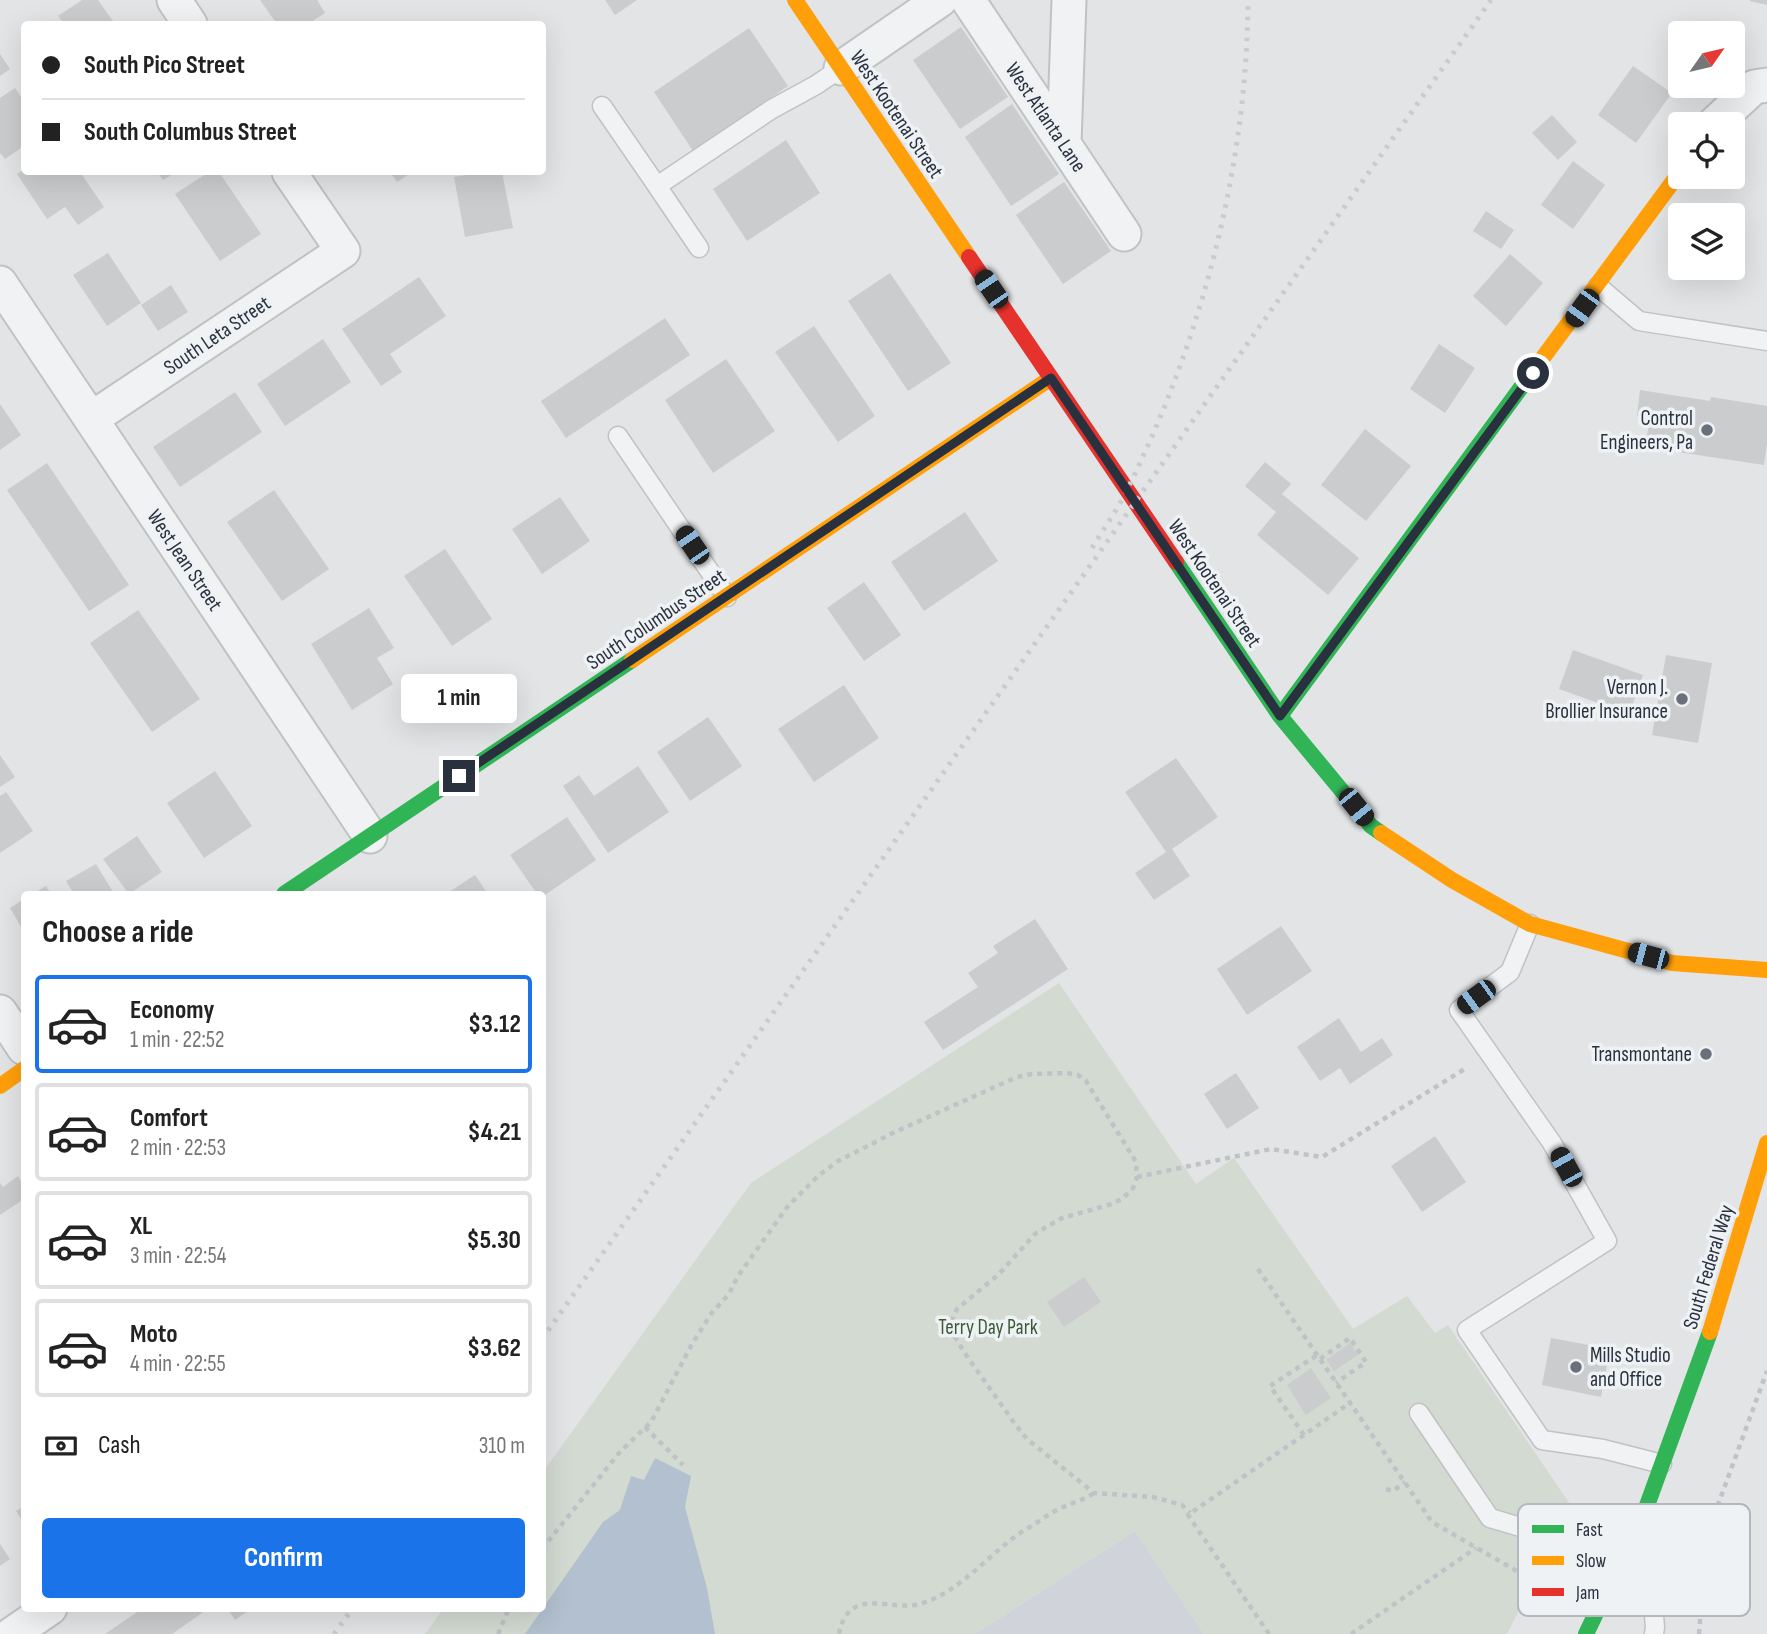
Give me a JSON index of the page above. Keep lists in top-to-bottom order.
{
  "streets": {
    "main road": ["West Kootenai Street", "South Columbus Street", "South Federal Way"],
    "street": ["West Atlanta Lane", "South Leta Street", "West Jean Street"]
  },
  "crossings": [
    ["West Kootenai Street", "South Columbus Street"],
    ["South Leta Street", "West Jean Street"],
    ["West Jean Street", "South Columbus Street"]
  ],
  "parks": ["Terry Day Park"],
  "places": [
    "Control Engineers, Pa",
    "Vernon J. Brollier Insurance",
    "Transmontane",
    "Mills Studio and Office"
  ],
  "legend": ["Fast", "Slow", "Jam"],
  "north": "top right",
  "page": {
    "banner": ["South Pico Street", "South Columbus Street"],
    "bubble": "1 min",
    "heading": "Choose a ride",
    "list": [
      {
        "name": "Economy",
        "note": "1 min · 22:52",
        "value": "$3.12"
      },
      {
        "name": "Comfort",
        "note": "2 min · 22:53",
        "value": "$4.21"
      },
      {
        "name": "XL",
        "note": "3 min · 22:54",
        "value": "$5.30"
      },
      {
        "name": "Moto",
        "note": "4 min · 22:55",
        "value": "$3.62"
      }
    ],
    "pay": ["Cash", "310 m"],
    "buttons": "Confirm"
  }
}
